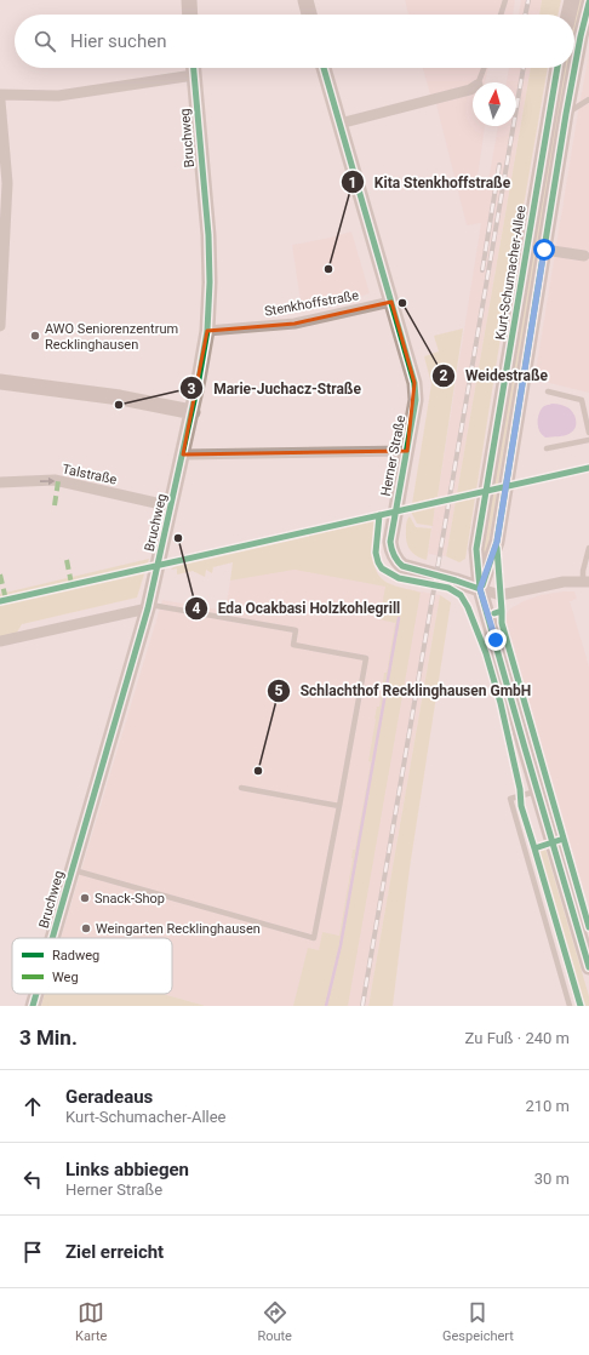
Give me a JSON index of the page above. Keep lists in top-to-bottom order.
{
  "streets": {
    "main road": ["Bruchweg", "Kurt-Schumacher-Allee", "Herner Straße"],
    "street": ["Stenkhoffstraße", "Talstraße"]
  },
  "crossings": [
    ["Bruchweg", "Stenkhoffstraße"],
    ["Bruchweg", "Talstraße"],
    ["Kurt-Schumacher-Allee", "Herner Straße"],
    ["Stenkhoffstraße", "Herner Straße"]
  ],
  "one_way": ["Talstraße"],
  "places": [
    "Kita Stenkhoffstraße",
    "Weidestraße",
    "AWO Seniorenzentrum Recklinghausen",
    "Marie-Juchacz-Straße",
    "Eda Ocakbasi Holzkohlegrill",
    "Schlachthof Recklinghausen GmbH",
    "Snack-Shop",
    "Weingarten Recklinghausen"
  ],
  "legend": ["Radweg", "Weg"],
  "north": "top",
  "page": {
    "search": "Hier suchen",
    "heading": ["3 Min.", "Zu Fuß · 240 m"],
    "list": [
      ["Geradeaus", "Kurt-Schumacher-Allee", "210 m"],
      ["Links abbiegen", "Herner Straße", "30 m"],
      "Ziel erreicht"
    ],
    "nav": ["Karte", "Route", "Gespeichert"]
  }
}
